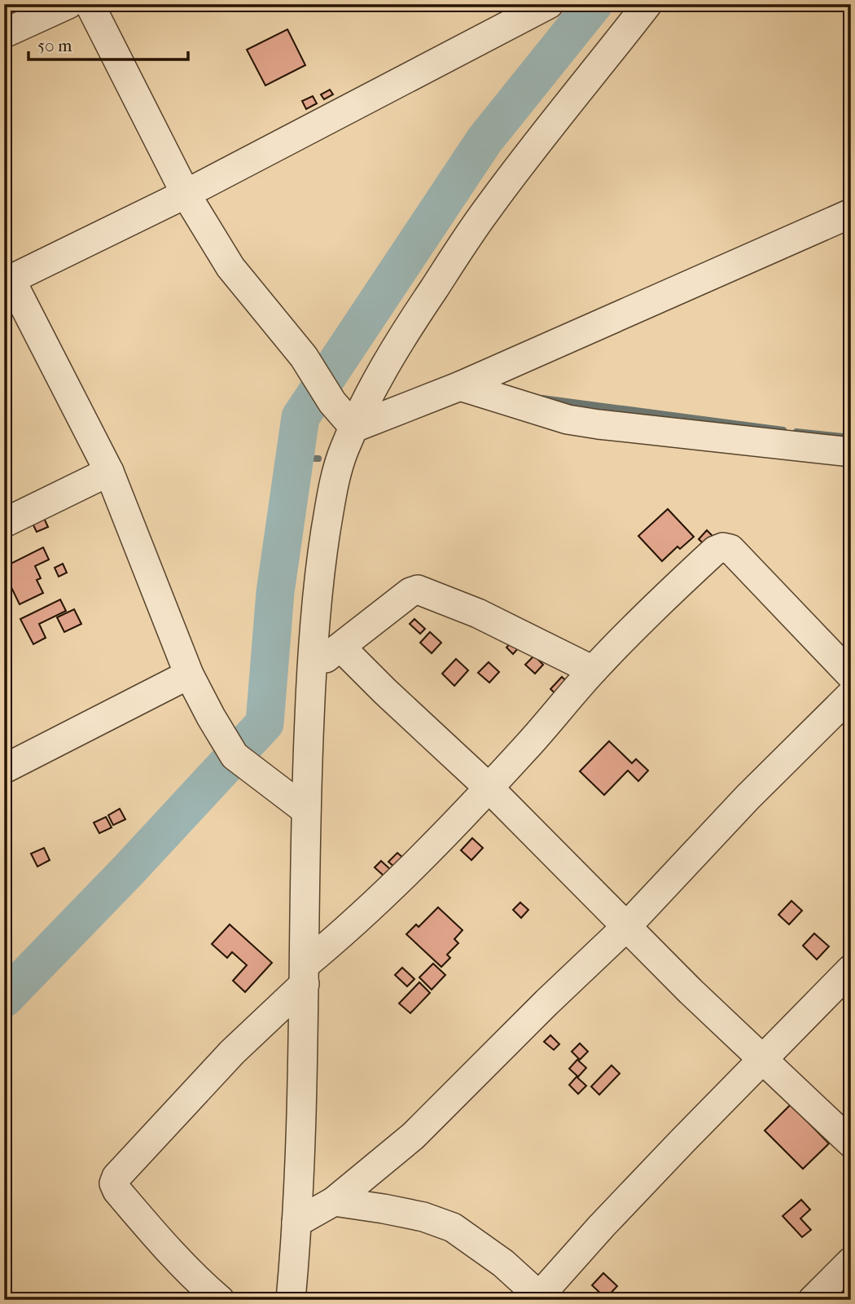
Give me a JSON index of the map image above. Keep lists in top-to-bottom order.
{
  "scale_bar": "50 m"
}
